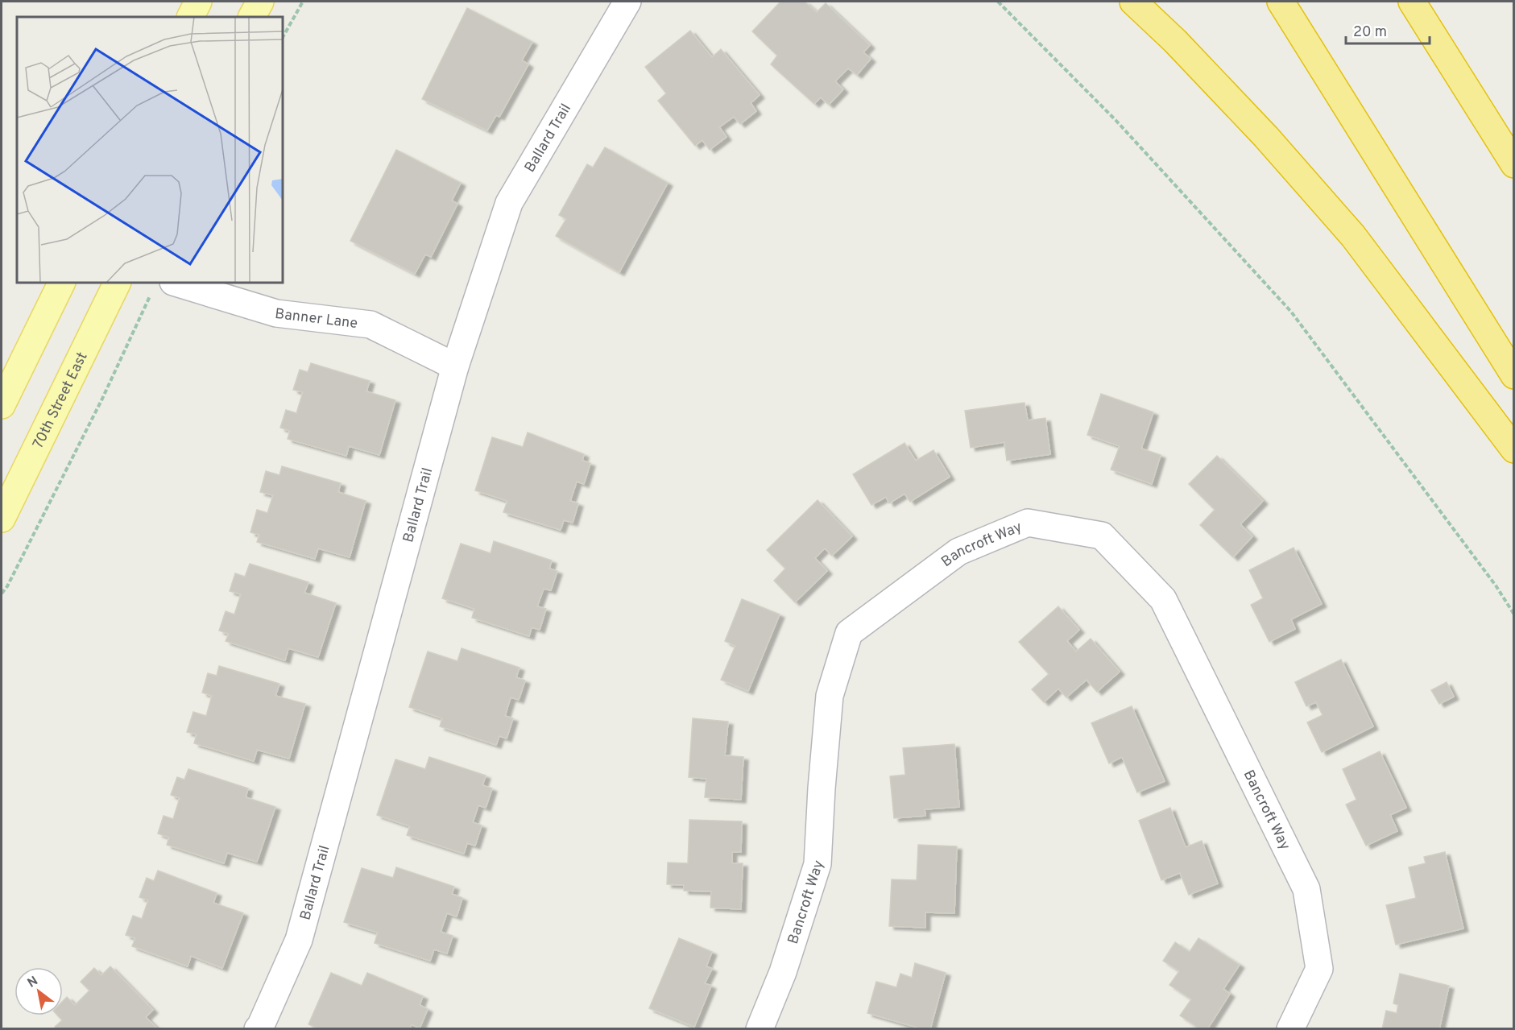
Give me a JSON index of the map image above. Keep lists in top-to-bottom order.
{
  "streets": {
    "main road": ["70th Street East"],
    "street": ["Ballard Trail", "Banner Lane", "Bancroft Way"]
  },
  "crossings": [
    ["Ballard Trail", "Banner Lane"]
  ],
  "scale_bar": "20 m",
  "north": "top left"
}
